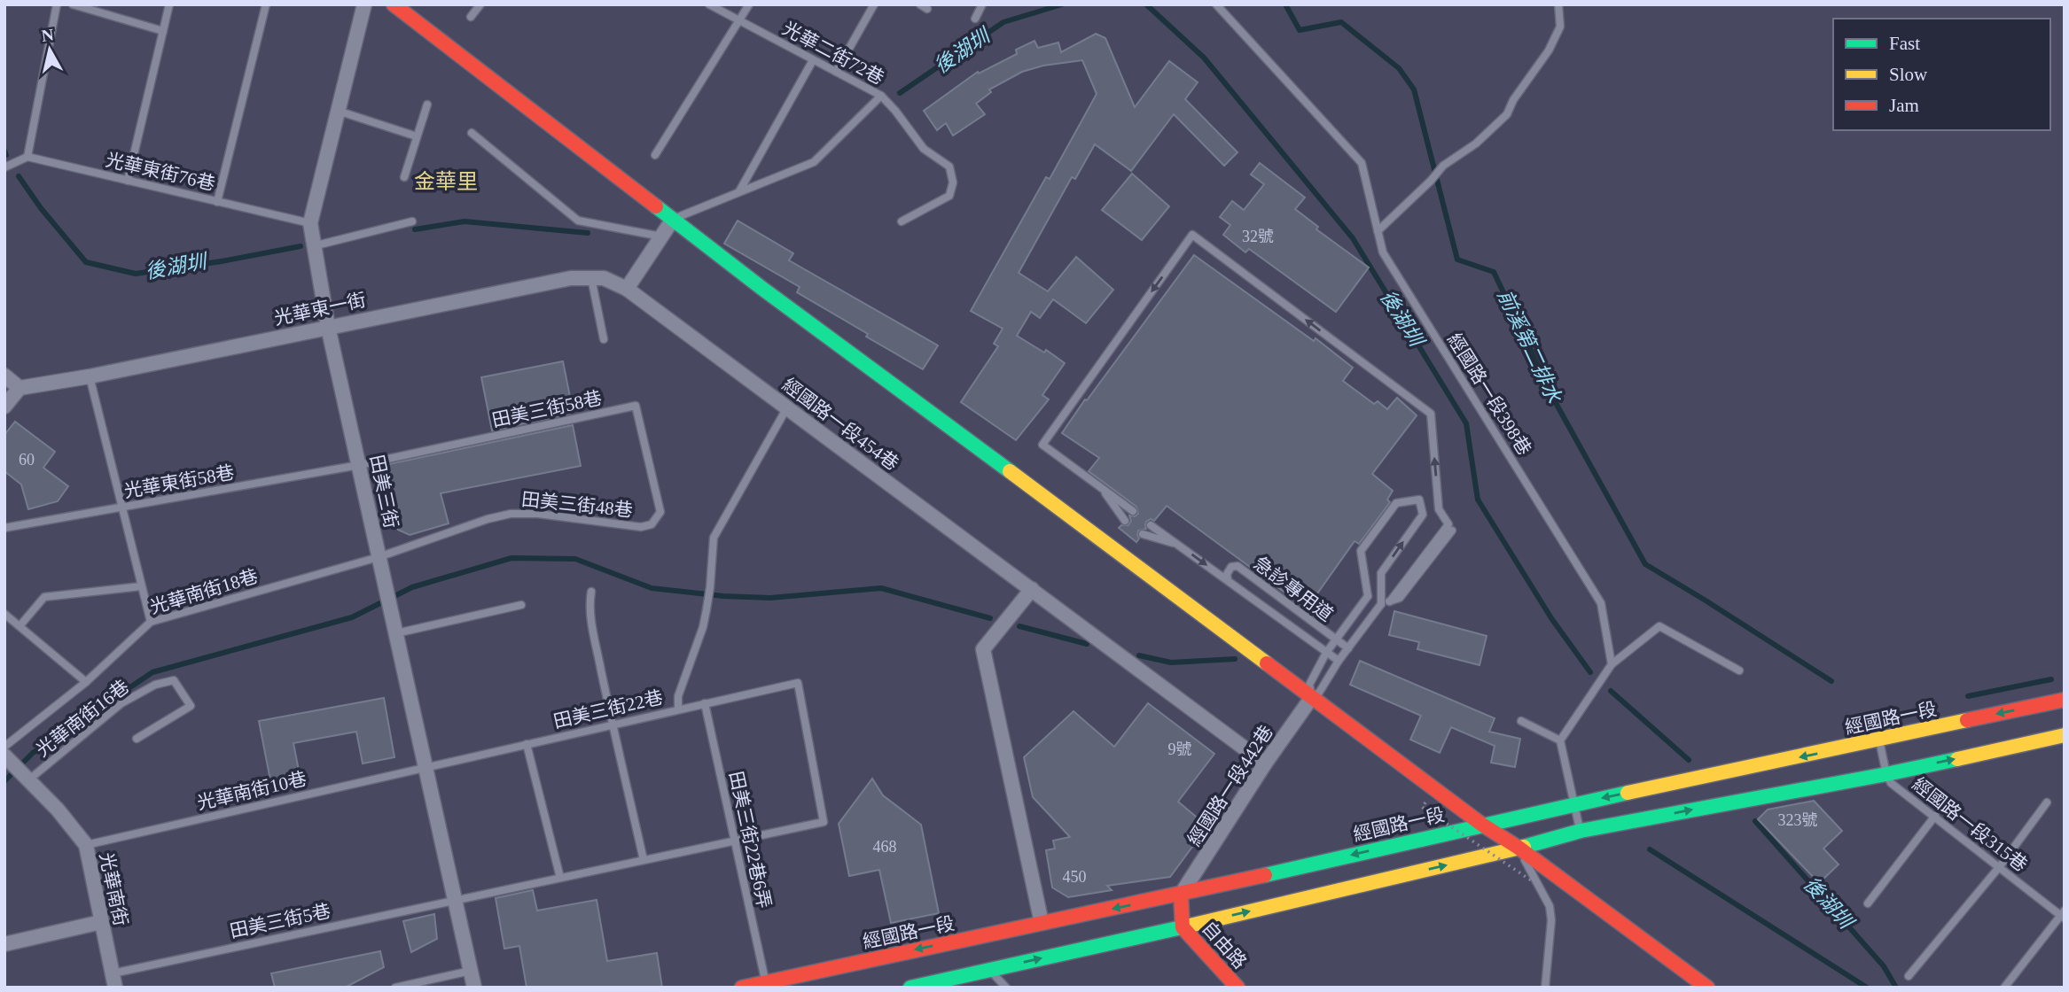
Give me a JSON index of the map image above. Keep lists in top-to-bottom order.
{
  "streets": {
    "main road": ["經國路一段", "自由路"],
    "street": [
      "光華東一街",
      "經國路一段454巷",
      "田美三街",
      "經國路一段442巷",
      "光華南街"
    ],
    "lane": [
      "光華二街72巷",
      "光華東街76巷",
      "經國路一段398巷",
      "田美三街58巷",
      "光華東街58巷",
      "田美三街48巷",
      "急診專用道",
      "光華南街18巷",
      "田美三街22巷",
      "光華南街16巷",
      "光華南街10巷",
      "經國路一段315巷",
      "田美三街22巷6弄",
      "田美三街5巷"
    ]
  },
  "crossings": [
    ["光華東街76巷", "田美三街"],
    ["光華東一街", "經國路一段454巷"],
    ["光華東一街", "田美三街"],
    ["田美三街58巷", "光華東街58巷"],
    ["田美三街58巷", "田美三街"],
    ["田美三街58巷", "田美三街48巷"],
    ["經國路一段454巷", "經國路一段442巷"],
    ["光華東街58巷", "田美三街"],
    ["田美三街", "田美三街48巷"],
    ["田美三街", "光華南街18巷"],
    ["田美三街", "田美三街22巷"],
    ["田美三街", "光華南街10巷"],
    ["田美三街", "田美三街5巷"],
    ["田美三街48巷", "光華南街18巷"],
    ["急診專用道", "經國路一段442巷"],
    ["田美三街22巷", "光華南街10巷"],
    ["田美三街22巷", "田美三街22巷6弄"],
    ["田美三街22巷", "田美三街5巷"],
    ["光華南街16巷", "光華南街"],
    ["經國路一段", "經國路一段442巷"],
    ["經國路一段", "經國路一段315巷"],
    ["經國路一段", "田美三街22巷6弄"],
    ["光華南街10巷", "光華南街"],
    ["田美三街22巷6弄", "田美三街5巷"],
    ["光華南街", "田美三街5巷"]
  ],
  "districts": ["金華里"],
  "water": ["後湖圳", "前溪第二排水"],
  "house_numbers": [
    "32號",
    "60",
    "9號",
    "323號",
    "468",
    "450"
  ],
  "legend": ["Fast", "Slow", "Jam"],
  "north": "top"
}
